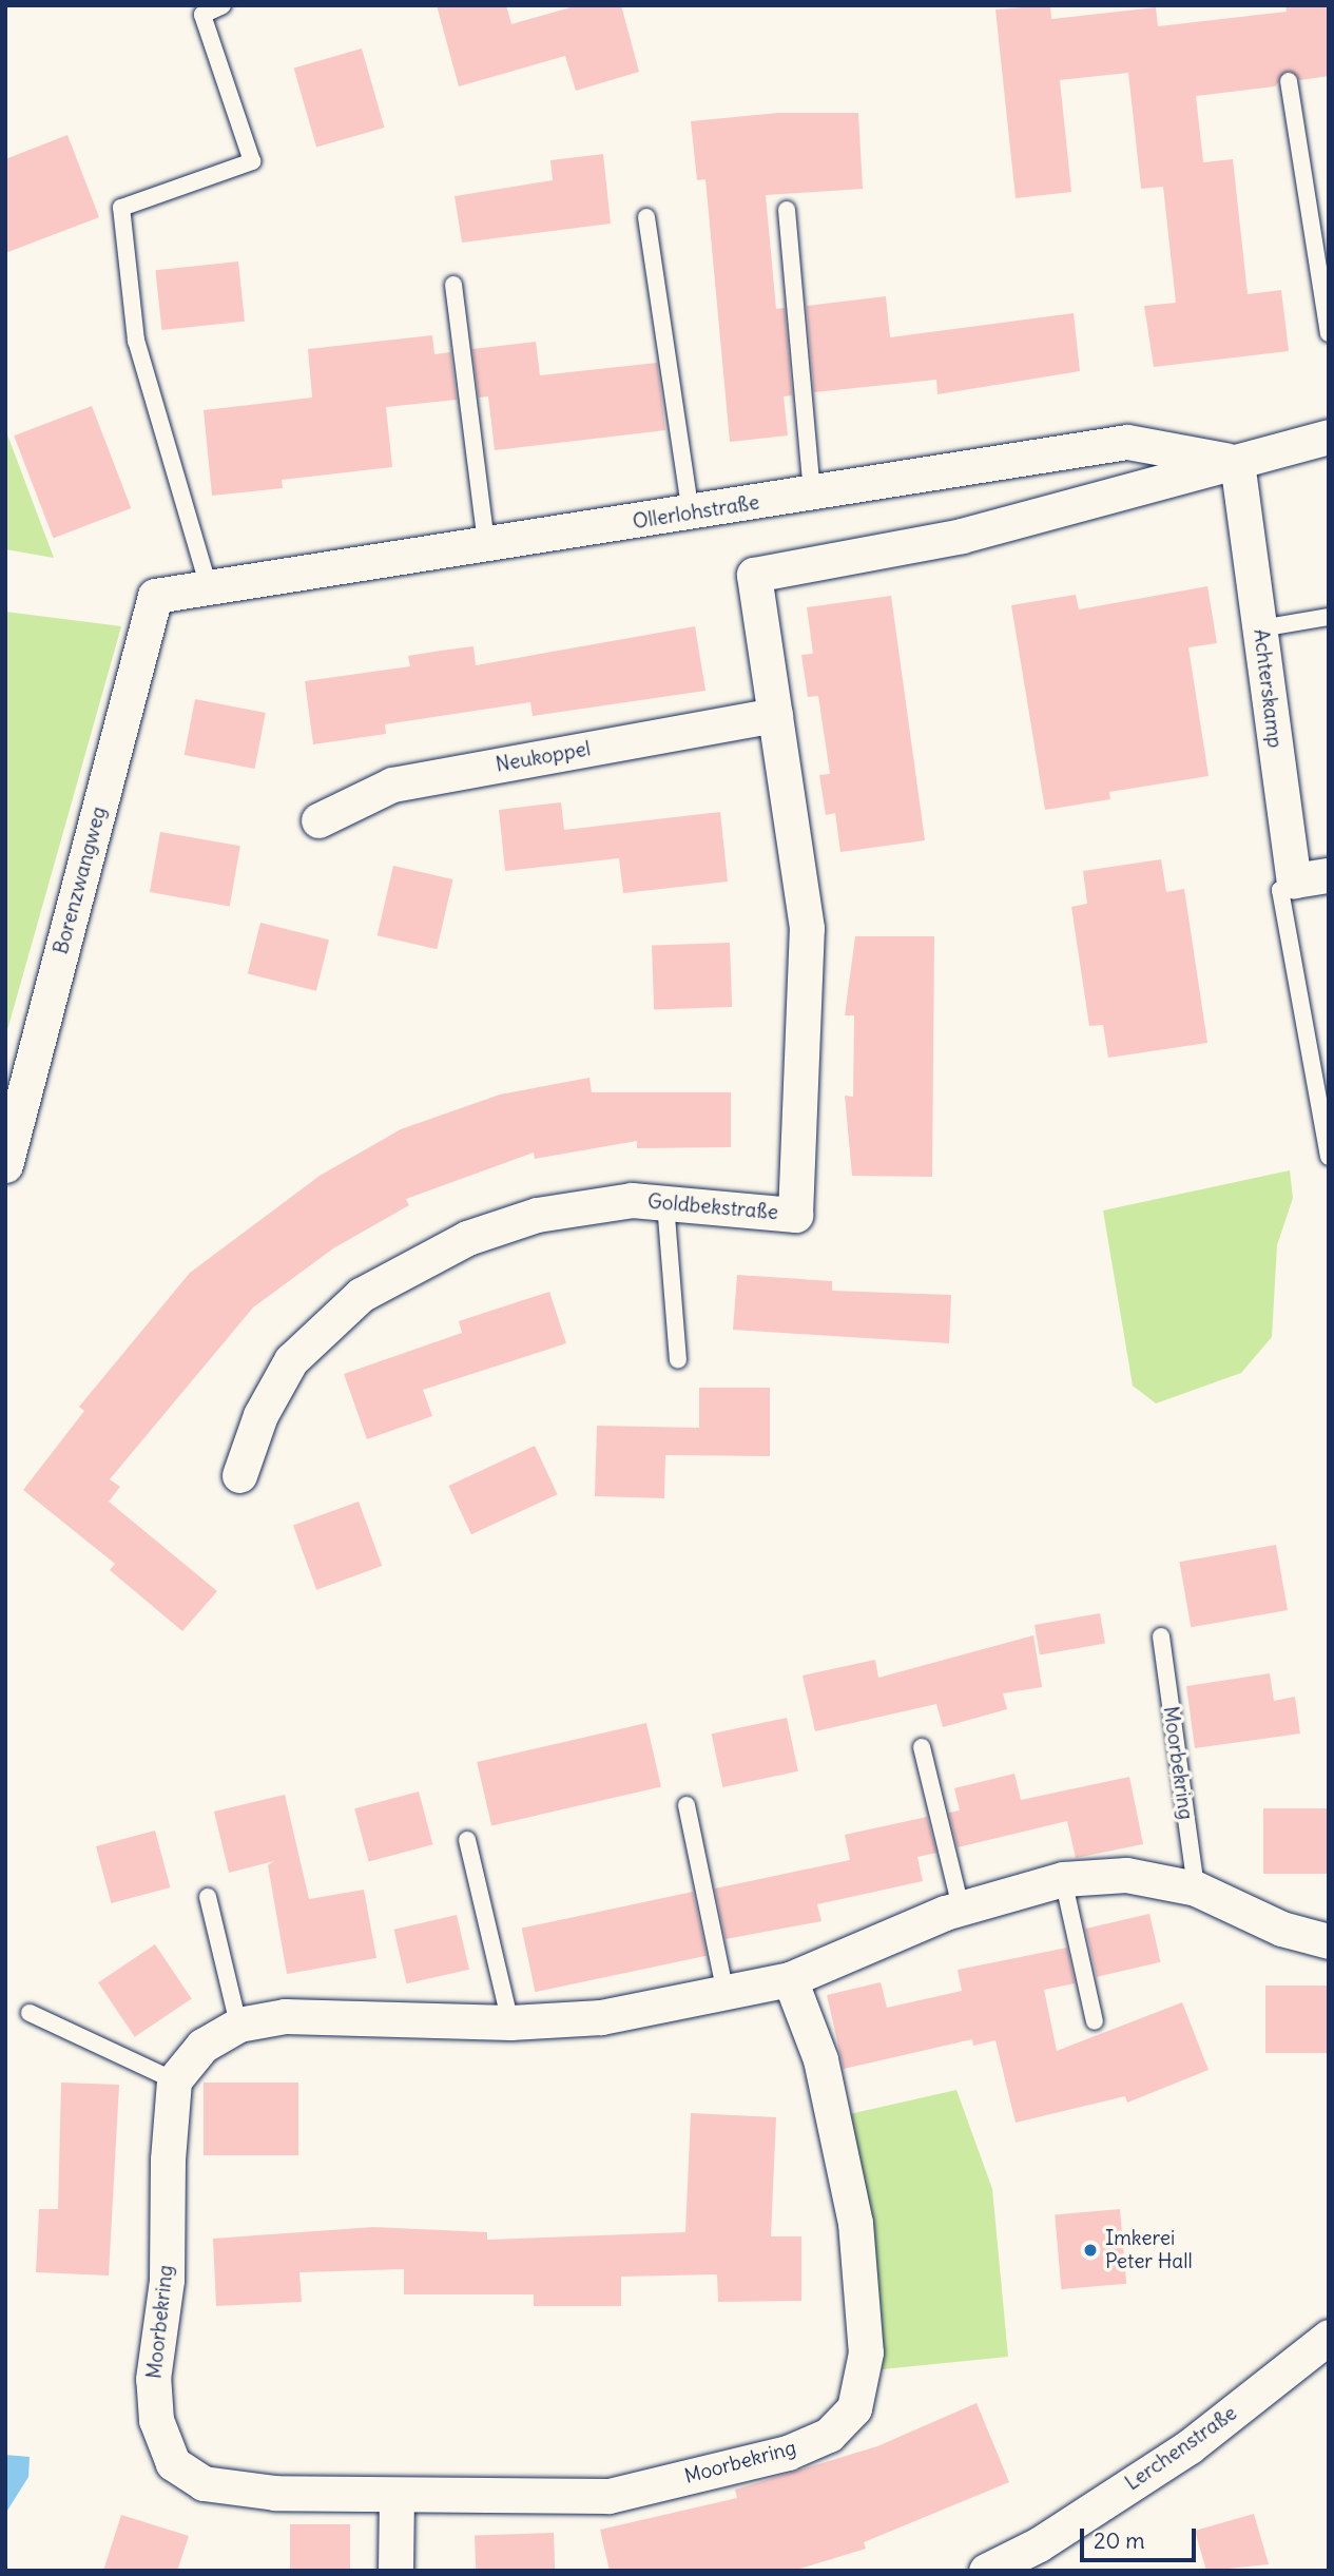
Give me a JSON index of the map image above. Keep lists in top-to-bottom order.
{
  "streets": {
    "street": [
      "Ollerlohstraße",
      "Achterskamp",
      "Neukoppel",
      "Borenzwangweg",
      "Goldbekstraße",
      "Moorbekring",
      "Lerchenstraße"
    ]
  },
  "crossings": [
    ["Ollerlohstraße", "Achterskamp"],
    ["Ollerlohstraße", "Borenzwangweg"],
    ["Ollerlohstraße", "Goldbekstraße"],
    ["Neukoppel", "Goldbekstraße"]
  ],
  "places": ["Imkerei Peter Hall"],
  "scale_bar": "20 m"
}
